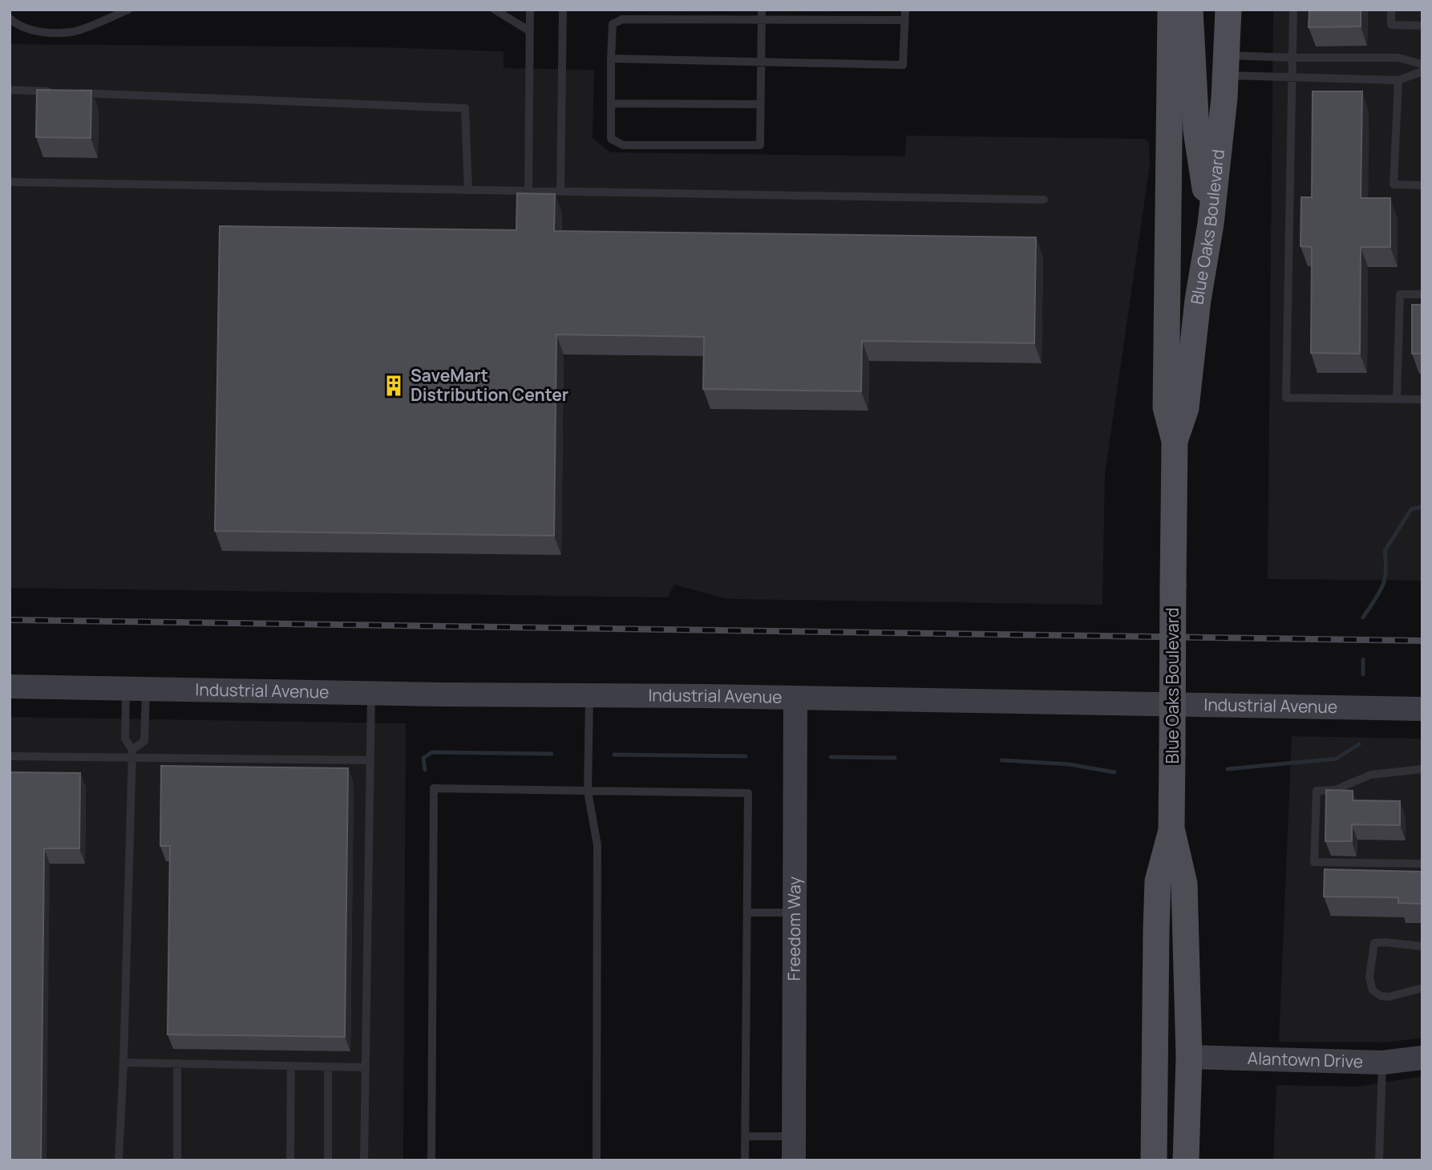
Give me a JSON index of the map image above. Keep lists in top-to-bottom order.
{
  "streets": {
    "main road": ["Blue Oaks Boulevard"],
    "street": ["Industrial Avenue", "Freedom Way", "Alantown Drive"]
  },
  "crossings": [
    ["Blue Oaks Boulevard", "Alantown Drive"],
    ["Industrial Avenue", "Freedom Way"]
  ],
  "places": {
    "building": ["SaveMart Distribution Center"]
  }
}
